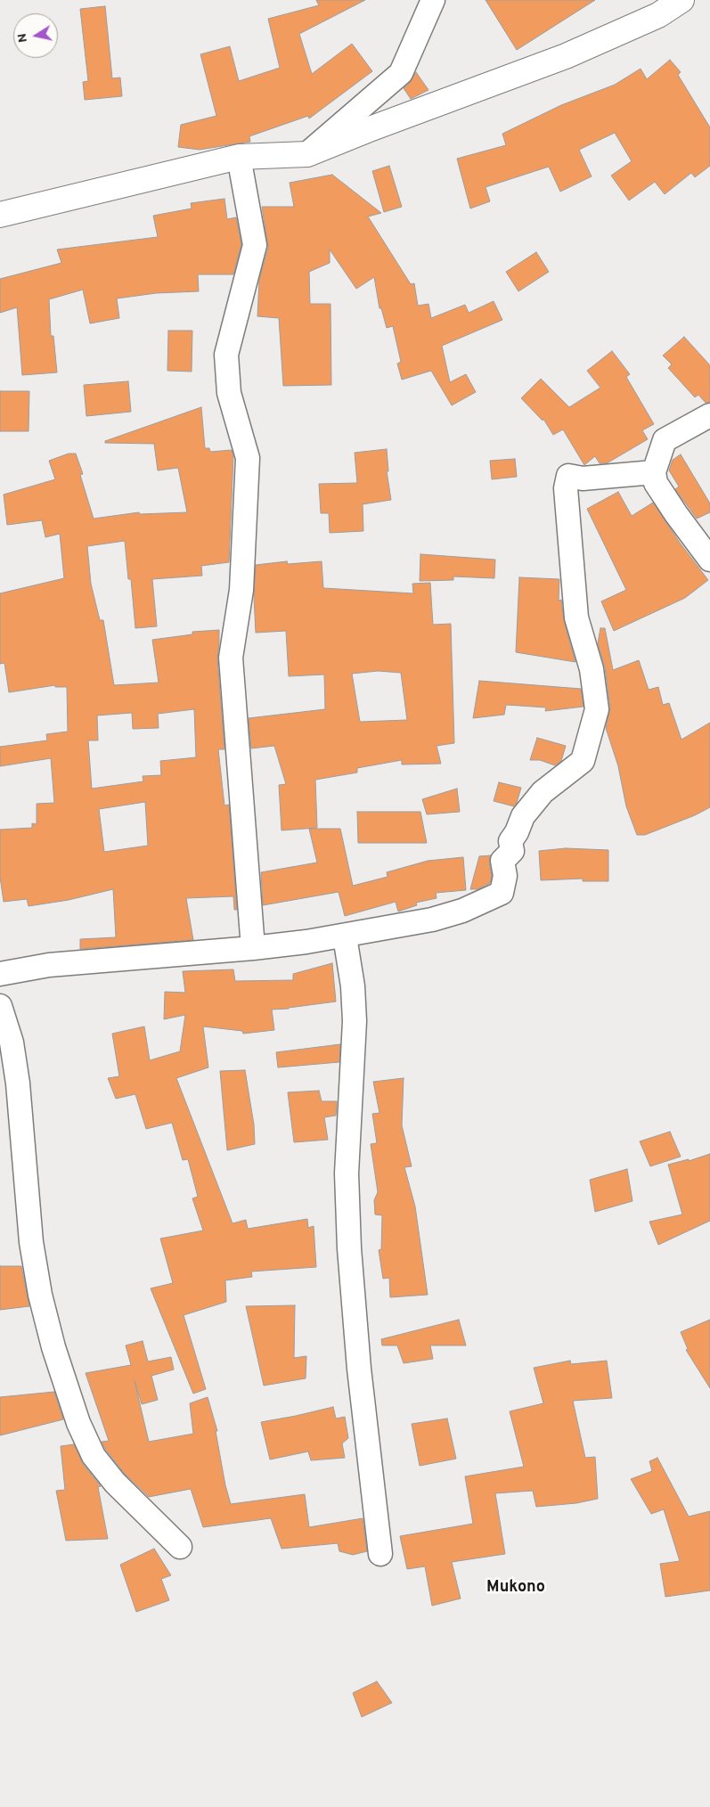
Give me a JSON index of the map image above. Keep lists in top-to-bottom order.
{
  "districts": ["Mukono"],
  "north": "left"
}
